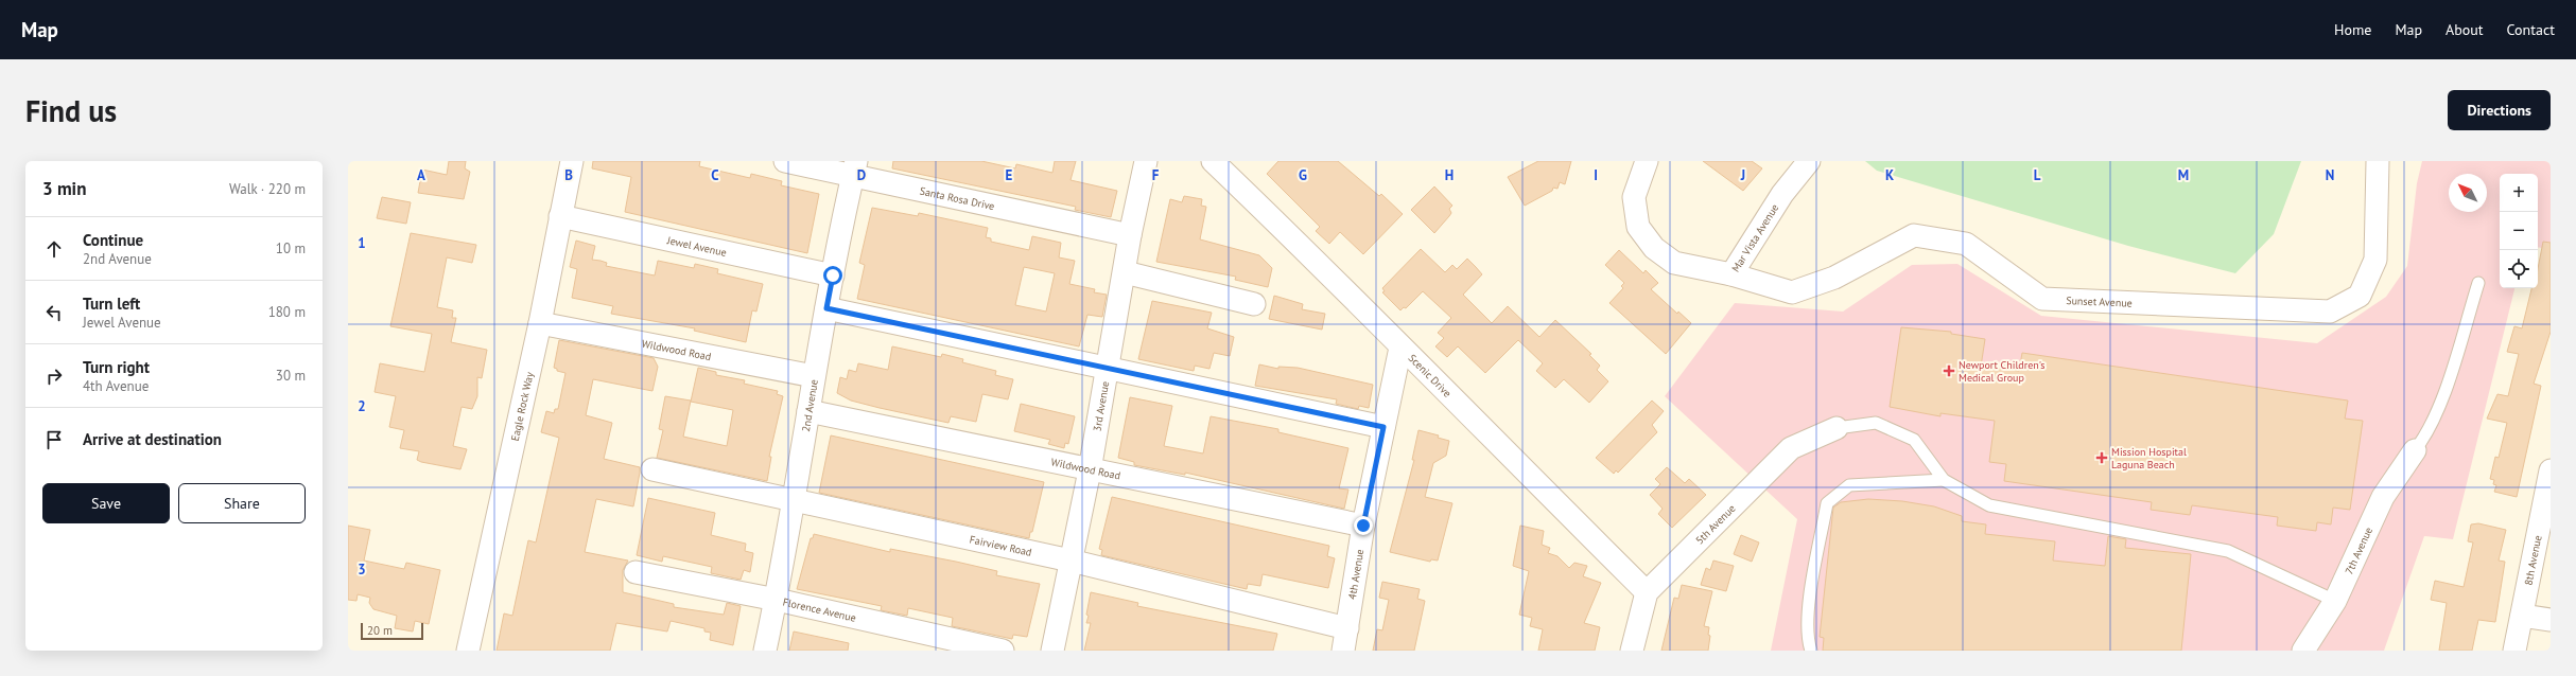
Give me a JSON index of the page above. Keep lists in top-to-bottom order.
{
  "streets": {
    "street": [
      "Santa Rosa Drive",
      "Mar Vista Avenue",
      "Jewel Avenue",
      "Sunset Avenue",
      "Wildwood Road",
      "Scenic Drive",
      "Eagle Rock Way",
      "2nd Avenue",
      "3rd Avenue",
      "5th Avenue",
      "Fairview Road",
      "7th Avenue",
      "8th Avenue",
      "4th Avenue",
      "Florence Avenue"
    ]
  },
  "crossings": [
    ["Santa Rosa Drive", "2nd Avenue"],
    ["Santa Rosa Drive", "3rd Avenue"],
    ["Mar Vista Avenue", "Sunset Avenue"],
    ["Jewel Avenue", "Eagle Rock Way"],
    ["Jewel Avenue", "2nd Avenue"],
    ["Wildwood Road", "Eagle Rock Way"],
    ["Wildwood Road", "2nd Avenue"],
    ["Wildwood Road", "3rd Avenue"],
    ["Wildwood Road", "4th Avenue"],
    ["Scenic Drive", "5th Avenue"],
    ["Scenic Drive", "4th Avenue"],
    ["2nd Avenue", "Fairview Road"],
    ["2nd Avenue", "Florence Avenue"],
    ["3rd Avenue", "Fairview Road"],
    ["Fairview Road", "4th Avenue"]
  ],
  "places": {
    "health": ["Newport Children's Medical Group", "Mission Hospital Laguna Beach"]
  },
  "scale_bar": "20 m",
  "north": "top left",
  "page": {
    "header": "Map",
    "nav": [
      "Home",
      "Map",
      "About",
      "Contact"
    ],
    "buttons": [
      "Directions",
      ["Save", "Share"]
    ],
    "title": "Find us",
    "heading": ["3 min", "Walk · 220 m"],
    "map_buttons": ["+", "−"],
    "list": [
      ["Continue", "2nd Avenue", "10 m"],
      ["Turn left", "Jewel Avenue", "180 m"],
      ["Turn right", "4th Avenue", "30 m"],
      "Arrive at destination"
    ],
    "scale": "20 m"
  },
  "grid": {
    "columns": [
      "A",
      "B",
      "C",
      "D",
      "E",
      "F",
      "G",
      "H",
      "I",
      "J",
      "K",
      "L",
      "M",
      "N"
    ],
    "rows": ["1", "2", "3"]
  }
}
